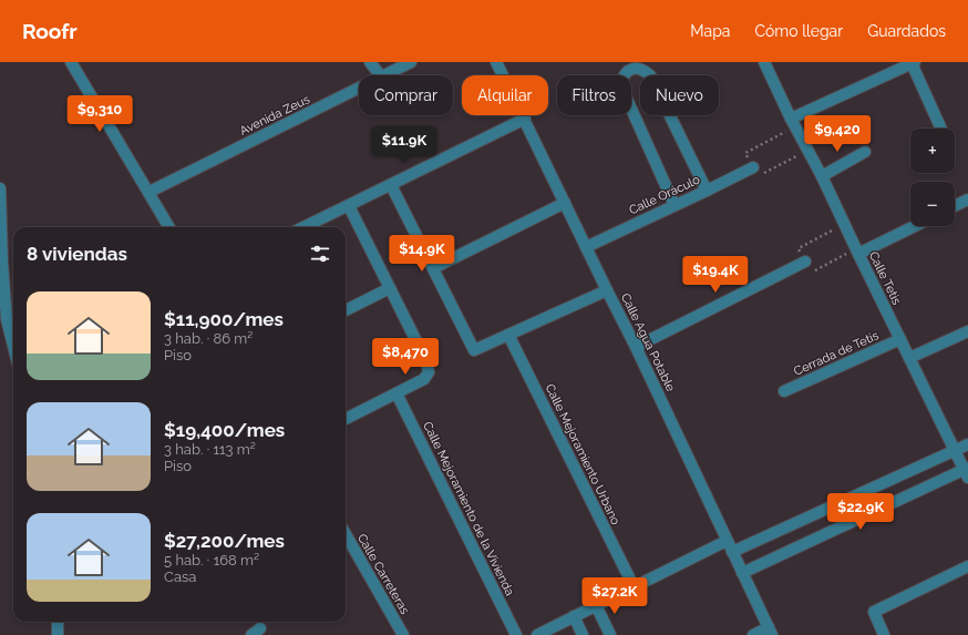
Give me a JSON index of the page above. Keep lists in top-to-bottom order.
{
  "streets": {
    "street": [
      "Avenida Zeus",
      "Calle Oráculo",
      "Calle Tetis",
      "Calle Agua Potable",
      "Cerrada de Tetis",
      "Calle Mejoramiento Urbano",
      "Calle Mejoramiento de la Vivienda",
      "Calle Carreteras"
    ]
  },
  "crossings": [
    ["Calle Oráculo", "Calle Agua Potable"],
    ["Calle Tetis", "Cerrada de Tetis"]
  ],
  "page": {
    "header": "Roofr",
    "nav": ["Mapa", "Cómo llegar", "Guardados"],
    "chip": [
      "Comprar",
      "Alquilar",
      "Filtros",
      "Nuevo"
    ],
    "price": [
      "$9,310",
      "$9,420",
      "$11.9K",
      "$14.9K",
      "$19.4K",
      "$8,470",
      "$22.9K",
      "$27.2K"
    ],
    "map_buttons": ["+", "−"],
    "heading": "8 viviendas",
    "list": [
      {
        "name": "$11,900/mes",
        "note": "3 hab. · 86 m² · Piso"
      },
      {
        "name": "$19,400/mes",
        "note": "3 hab. · 113 m² · Piso"
      },
      {
        "name": "$27,200/mes",
        "note": "5 hab. · 168 m² · Casa"
      }
    ]
  }
}
